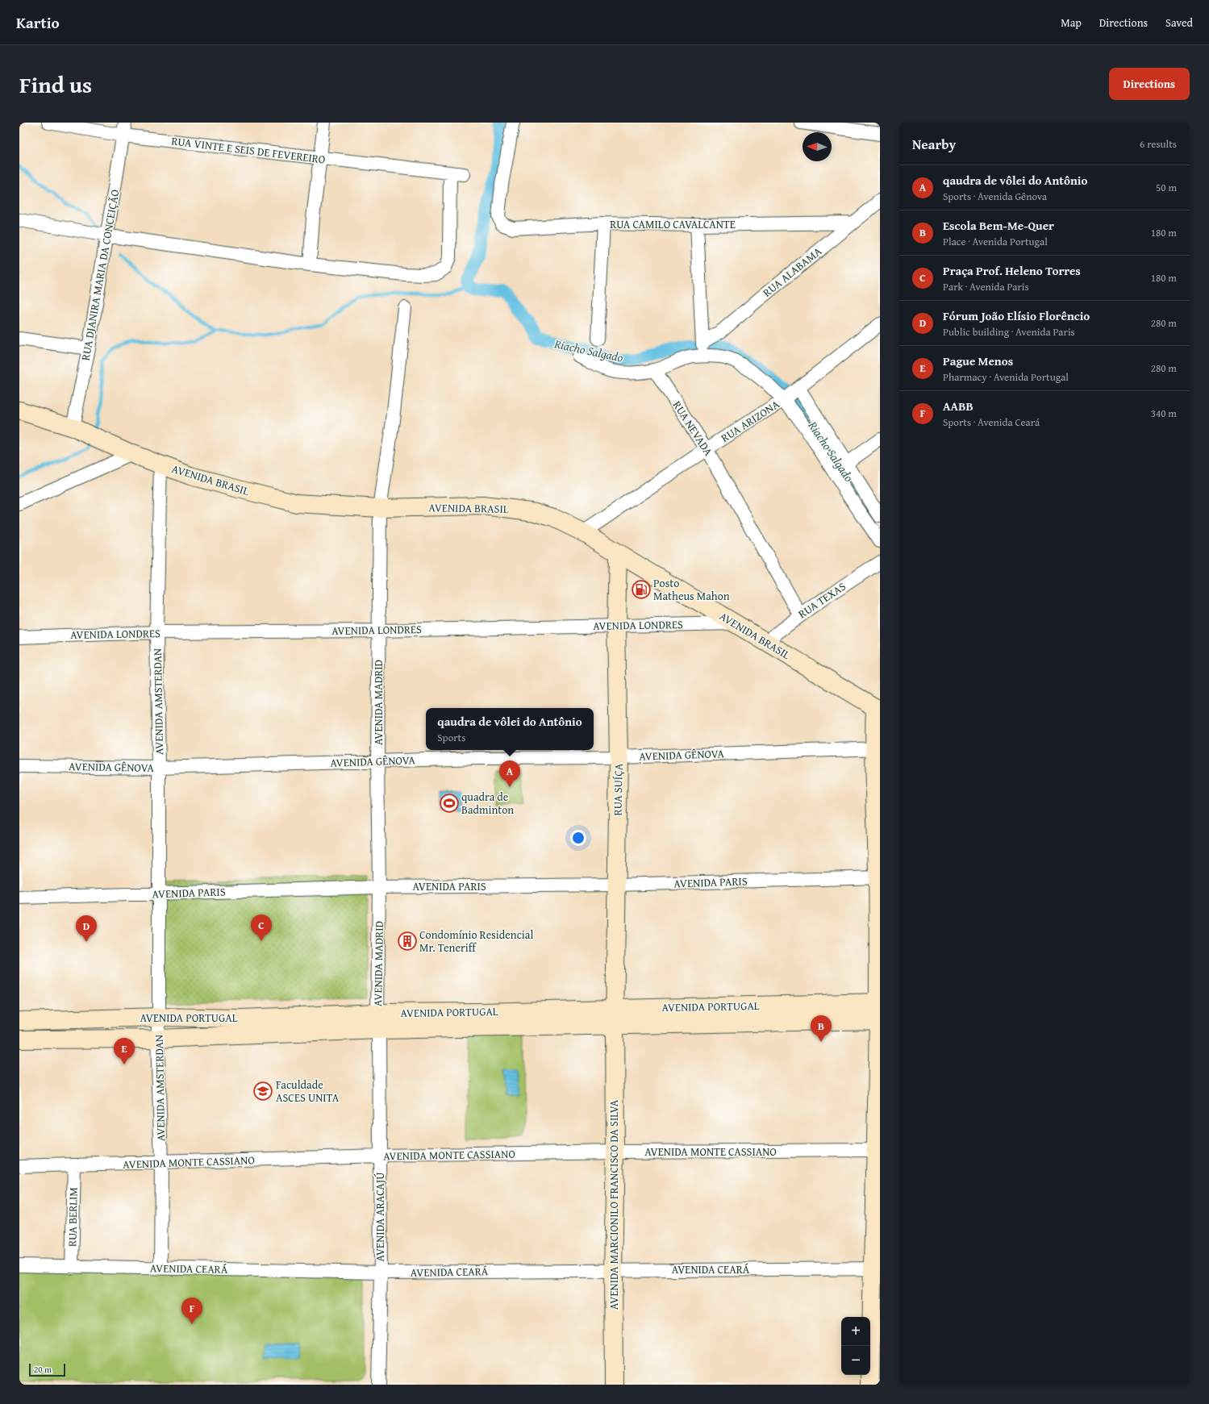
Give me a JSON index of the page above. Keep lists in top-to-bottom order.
{
  "streets": {
    "street": [
      "RUA VINTE E SEIS DE FEVEREIRO",
      "RUA CAMILO CAVALCANTE",
      "RUA ALABAMA",
      "RUA DJANIRA MARIA DA CONCEIÇÃO",
      "RUA ARIZONA",
      "RUA NEVADA",
      "AVENIDA BRASIL",
      "RUA TEXAS",
      "AVENIDA LONDRES",
      "AVENIDA AMSTERDAN",
      "AVENIDA MADRID",
      "AVENIDA GÊNOVA",
      "RUA SUÍÇA",
      "AVENIDA PARIS",
      "AVENIDA PORTUGAL",
      "AVENIDA MONTE CASSIANO",
      "AVENIDA MARCIONILO FRANCISCO DA SILVA",
      "RUA BERLIM",
      "AVENIDA ARACAJÚ",
      "AVENIDA CEARÁ"
    ]
  },
  "crossings": [
    ["RUA VINTE E SEIS DE FEVEREIRO", "RUA DJANIRA MARIA DA CONCEIÇÃO"],
    ["RUA CAMILO CAVALCANTE", "RUA ALABAMA"],
    ["RUA DJANIRA MARIA DA CONCEIÇÃO", "AVENIDA BRASIL"],
    ["RUA ARIZONA", "RUA NEVADA"],
    ["RUA ARIZONA", "AVENIDA BRASIL"],
    ["RUA NEVADA", "RUA TEXAS"],
    ["AVENIDA BRASIL", "RUA TEXAS"],
    ["AVENIDA BRASIL", "AVENIDA LONDRES"],
    ["AVENIDA BRASIL", "AVENIDA AMSTERDAN"],
    ["AVENIDA BRASIL", "AVENIDA MADRID"],
    ["AVENIDA BRASIL", "RUA SUÍÇA"],
    ["AVENIDA LONDRES", "AVENIDA AMSTERDAN"],
    ["AVENIDA LONDRES", "AVENIDA MADRID"],
    ["AVENIDA LONDRES", "RUA SUÍÇA"],
    ["AVENIDA AMSTERDAN", "AVENIDA GÊNOVA"],
    ["AVENIDA AMSTERDAN", "AVENIDA PARIS"],
    ["AVENIDA AMSTERDAN", "AVENIDA PORTUGAL"],
    ["AVENIDA AMSTERDAN", "AVENIDA MONTE CASSIANO"],
    ["AVENIDA AMSTERDAN", "AVENIDA CEARÁ"],
    ["AVENIDA MADRID", "AVENIDA GÊNOVA"],
    ["AVENIDA MADRID", "AVENIDA PARIS"],
    ["AVENIDA MADRID", "AVENIDA PORTUGAL"],
    ["AVENIDA GÊNOVA", "RUA SUÍÇA"],
    ["RUA SUÍÇA", "AVENIDA PARIS"],
    ["RUA SUÍÇA", "AVENIDA PORTUGAL"],
    ["RUA SUÍÇA", "AVENIDA MARCIONILO FRANCISCO DA SILVA"],
    ["AVENIDA PORTUGAL", "AVENIDA MARCIONILO FRANCISCO DA SILVA"],
    ["AVENIDA PORTUGAL", "AVENIDA ARACAJÚ"],
    ["AVENIDA MONTE CASSIANO", "AVENIDA MARCIONILO FRANCISCO DA SILVA"],
    ["AVENIDA MONTE CASSIANO", "RUA BERLIM"],
    ["AVENIDA MONTE CASSIANO", "AVENIDA ARACAJÚ"],
    ["AVENIDA MARCIONILO FRANCISCO DA SILVA", "AVENIDA CEARÁ"],
    ["RUA BERLIM", "AVENIDA CEARÁ"],
    ["AVENIDA ARACAJÚ", "AVENIDA CEARÁ"]
  ],
  "water": ["Riacho Salgado"],
  "places": {
    "fuel station": ["Posto Matheus Mahon"],
    "sports": ["quadra de Badminton"],
    "building": ["Condomínio Residencial Mr. Teneriff"],
    "school or university": ["Faculdade ASCES UNITA"]
  },
  "scale_bar": "20 m",
  "north": "left",
  "page": {
    "header": "Kartio",
    "nav": ["Map", "Directions", "Saved"],
    "title": "Find us",
    "buttons": "Directions",
    "heading": ["Nearby", "6 results"],
    "list": [
      {
        "mark": "A",
        "name": "qaudra de vôlei do Antônio",
        "note": "Sports · Avenida Gênova",
        "value": "50 m"
      },
      {
        "mark": "B",
        "name": "Escola Bem-Me-Quer",
        "note": "Place · Avenida Portugal",
        "value": "180 m"
      },
      {
        "mark": "C",
        "name": "Praça Prof. Heleno Torres",
        "note": "Park · Avenida Paris",
        "value": "180 m"
      },
      {
        "mark": "D",
        "name": "Fórum João Elísio Florêncio",
        "note": "Public building · Avenida Paris",
        "value": "280 m"
      },
      {
        "mark": "E",
        "name": "Pague Menos",
        "note": "Pharmacy · Avenida Portugal",
        "value": "280 m"
      },
      {
        "mark": "F",
        "name": "AABB",
        "note": "Sports · Avenida Ceará",
        "value": "340 m"
      }
    ],
    "popup": ["qaudra de vôlei do Antônio", "Sports"],
    "pins": [
      "A",
      "C",
      "D",
      "B",
      "E",
      "F"
    ],
    "map_buttons": ["+", "−"],
    "scale": "20 m"
  }
}
